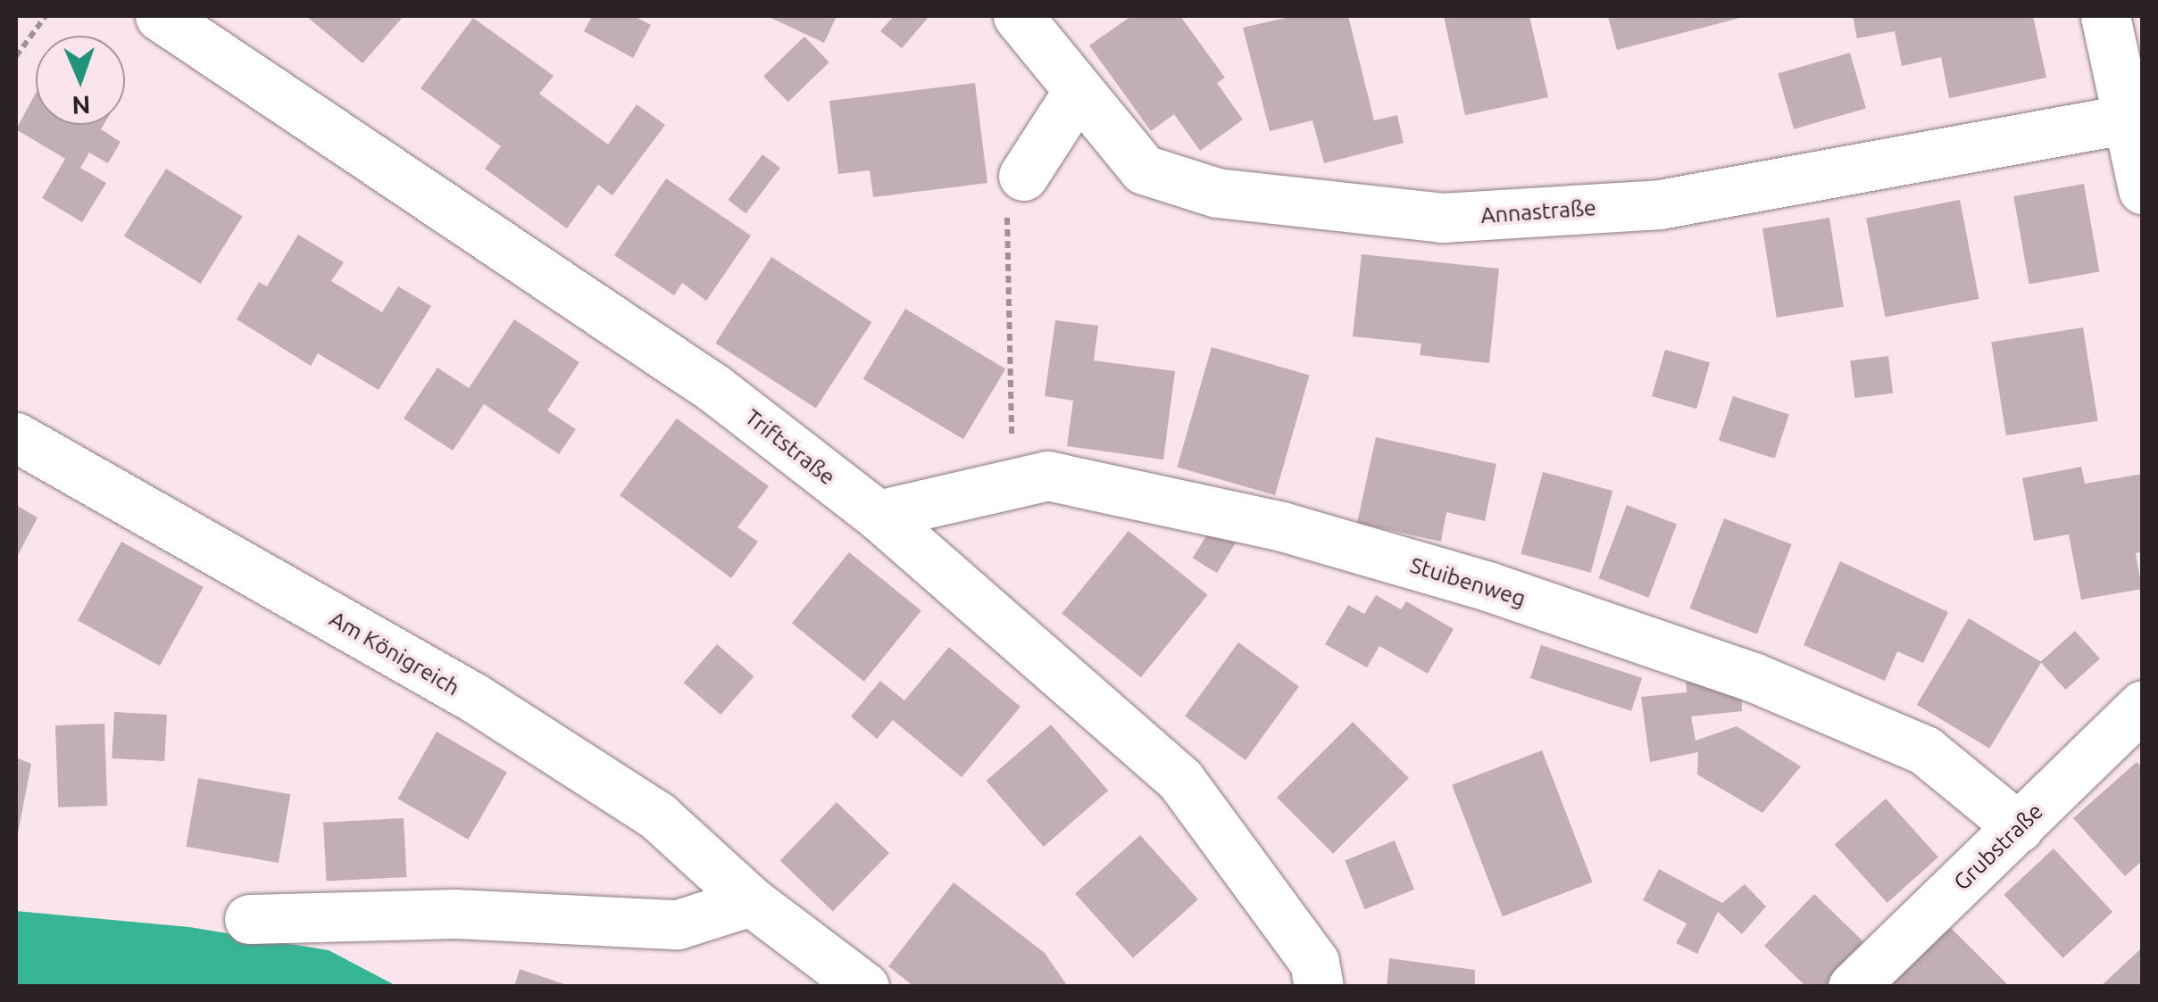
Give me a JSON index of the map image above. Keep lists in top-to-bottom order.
{
  "streets": {
    "street": [
      "Annastraße",
      "Triftstraße",
      "Stuibenweg",
      "Am Königreich",
      "Grubstraße"
    ]
  },
  "crossings": [
    ["Triftstraße", "Stuibenweg"],
    ["Stuibenweg", "Grubstraße"]
  ],
  "north": "bottom"
}
